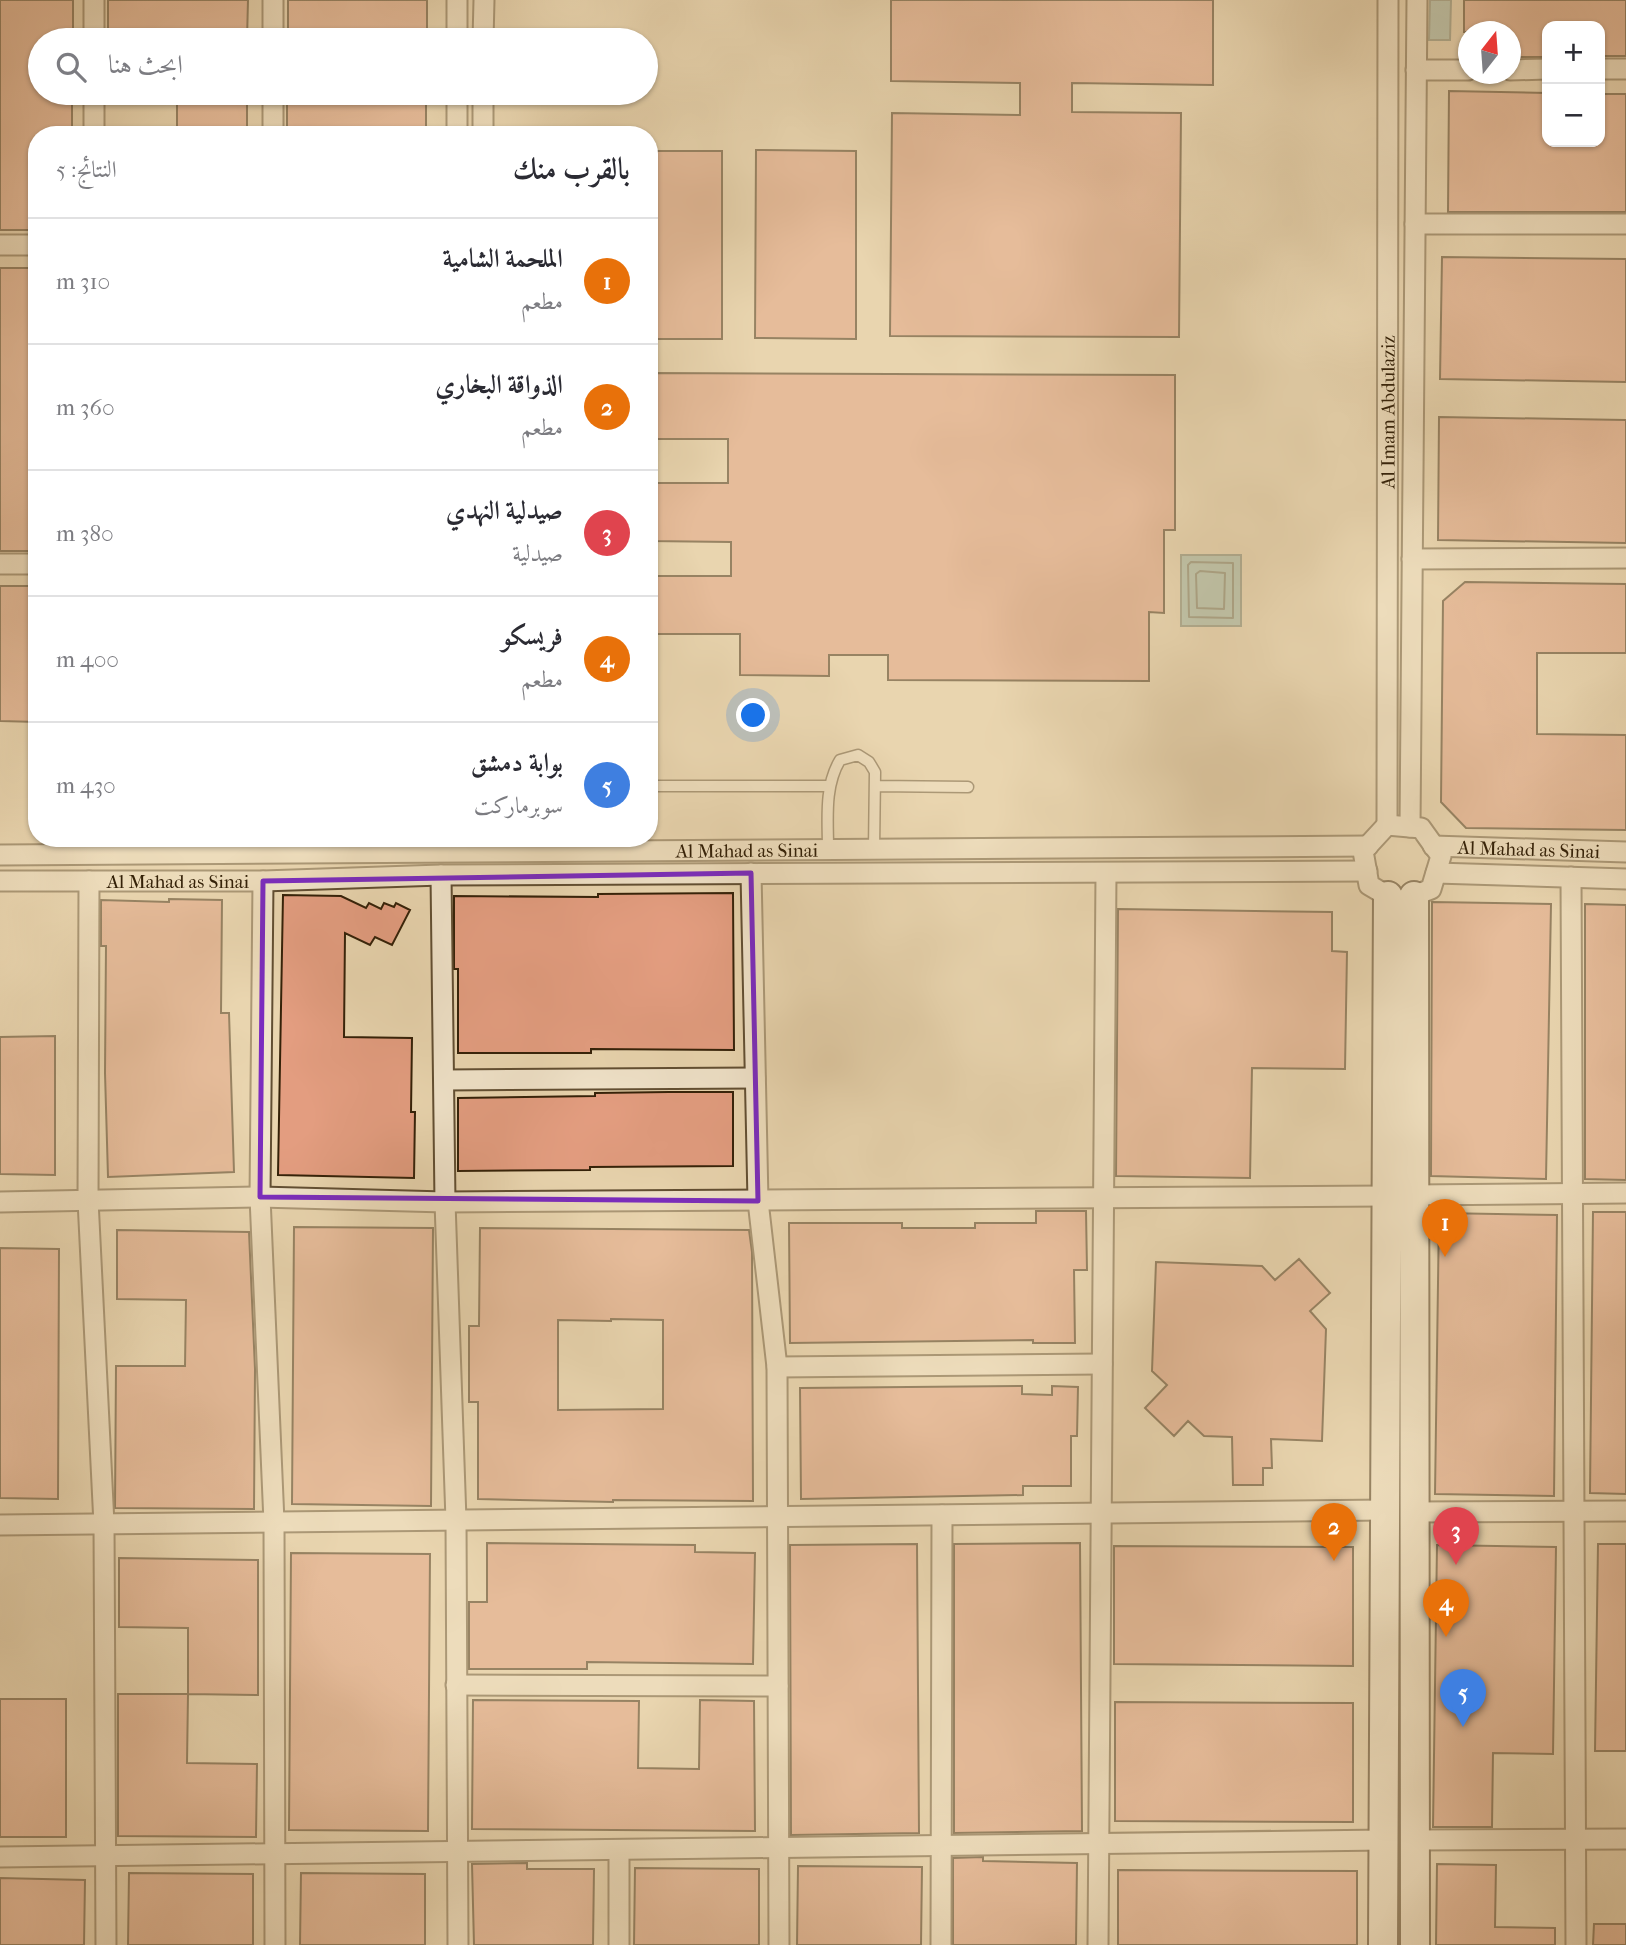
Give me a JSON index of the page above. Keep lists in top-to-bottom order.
{
  "streets": {
    "street": ["Al Imam Abdulaziz", "Al Mahad as Sinai"]
  },
  "crossings": [
    ["Al Imam Abdulaziz", "Al Mahad as Sinai"]
  ],
  "north": "top",
  "page": {
    "map_buttons": ["+", "−"],
    "search": "ابحث هنا",
    "heading": ["بالقرب منك", "النتائج: 5"],
    "list": [
      {
        "mark": "1",
        "name": "الملحمة الشامية",
        "note": "مطعم",
        "value": "310 m"
      },
      {
        "mark": "2",
        "name": "الذواقة البخاري",
        "note": "مطعم",
        "value": "360 m"
      },
      {
        "mark": "3",
        "name": "صيدلية النهدي",
        "note": "صيدلية",
        "value": "380 m"
      },
      {
        "mark": "4",
        "name": "فريسكو",
        "note": "مطعم",
        "value": "400 m"
      },
      {
        "mark": "5",
        "name": "بوابة دمشق",
        "note": "سوبرماركت",
        "value": "430 m"
      }
    ],
    "pins": [
      "1",
      "2",
      "3",
      "4",
      "5"
    ]
  }
}
